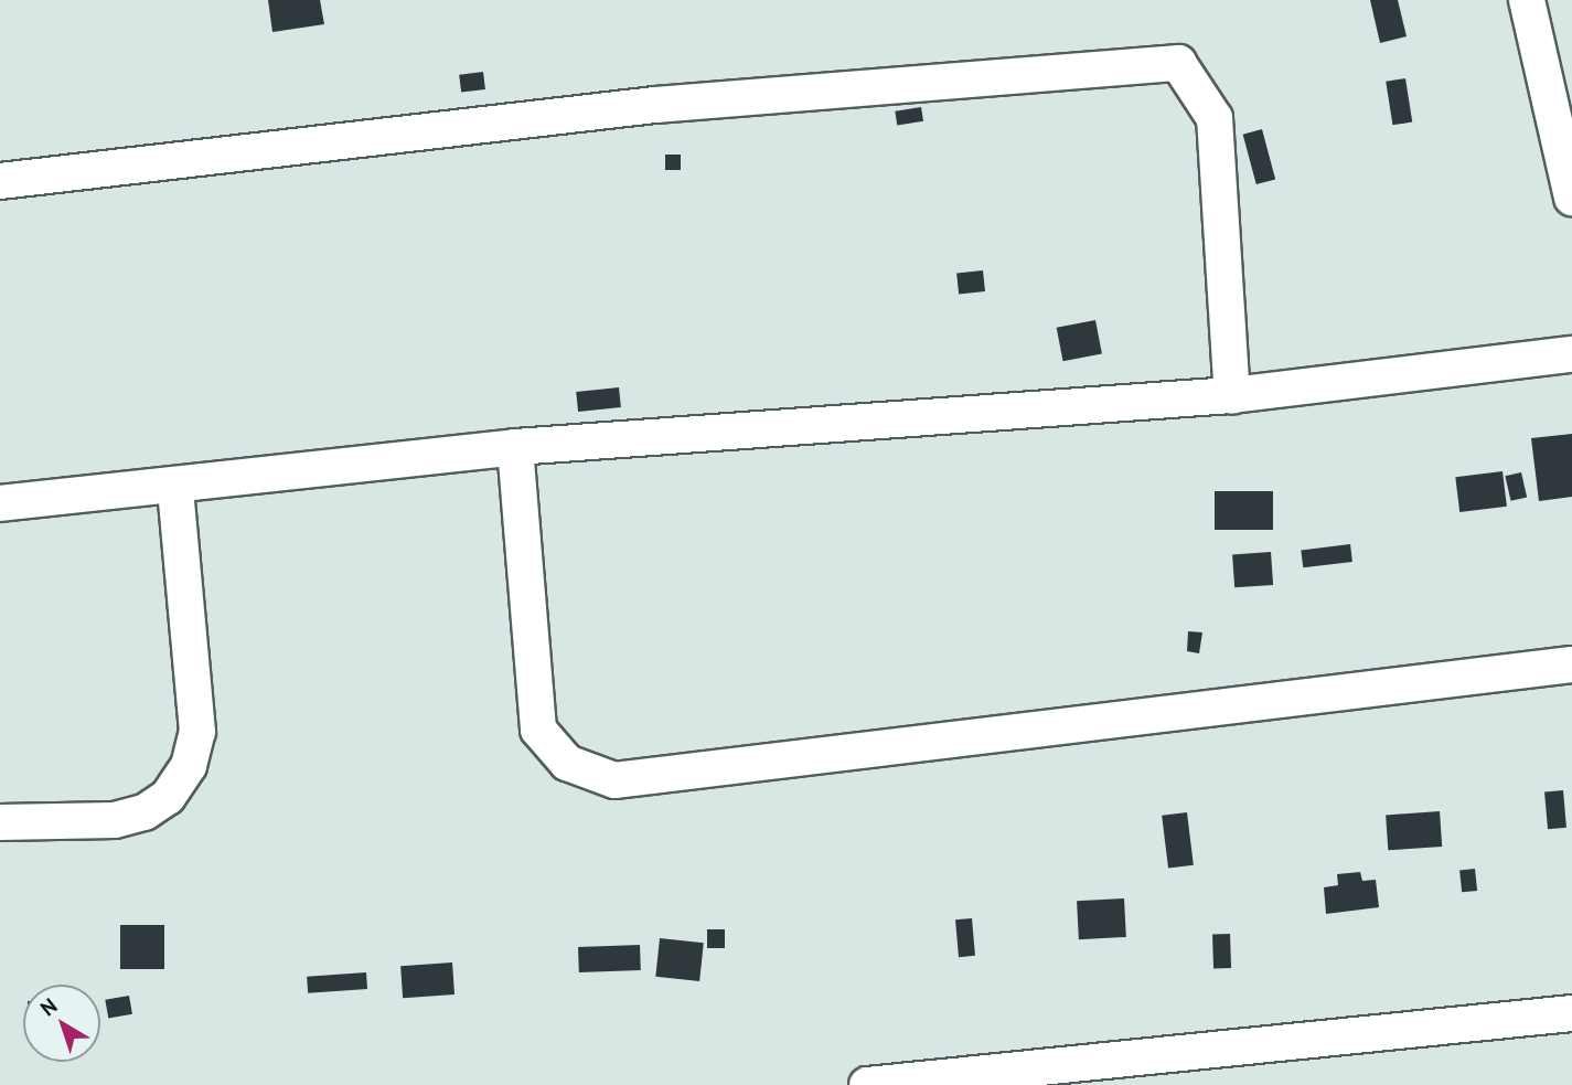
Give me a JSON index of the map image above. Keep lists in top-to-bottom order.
{
  "north": "top left"
}
